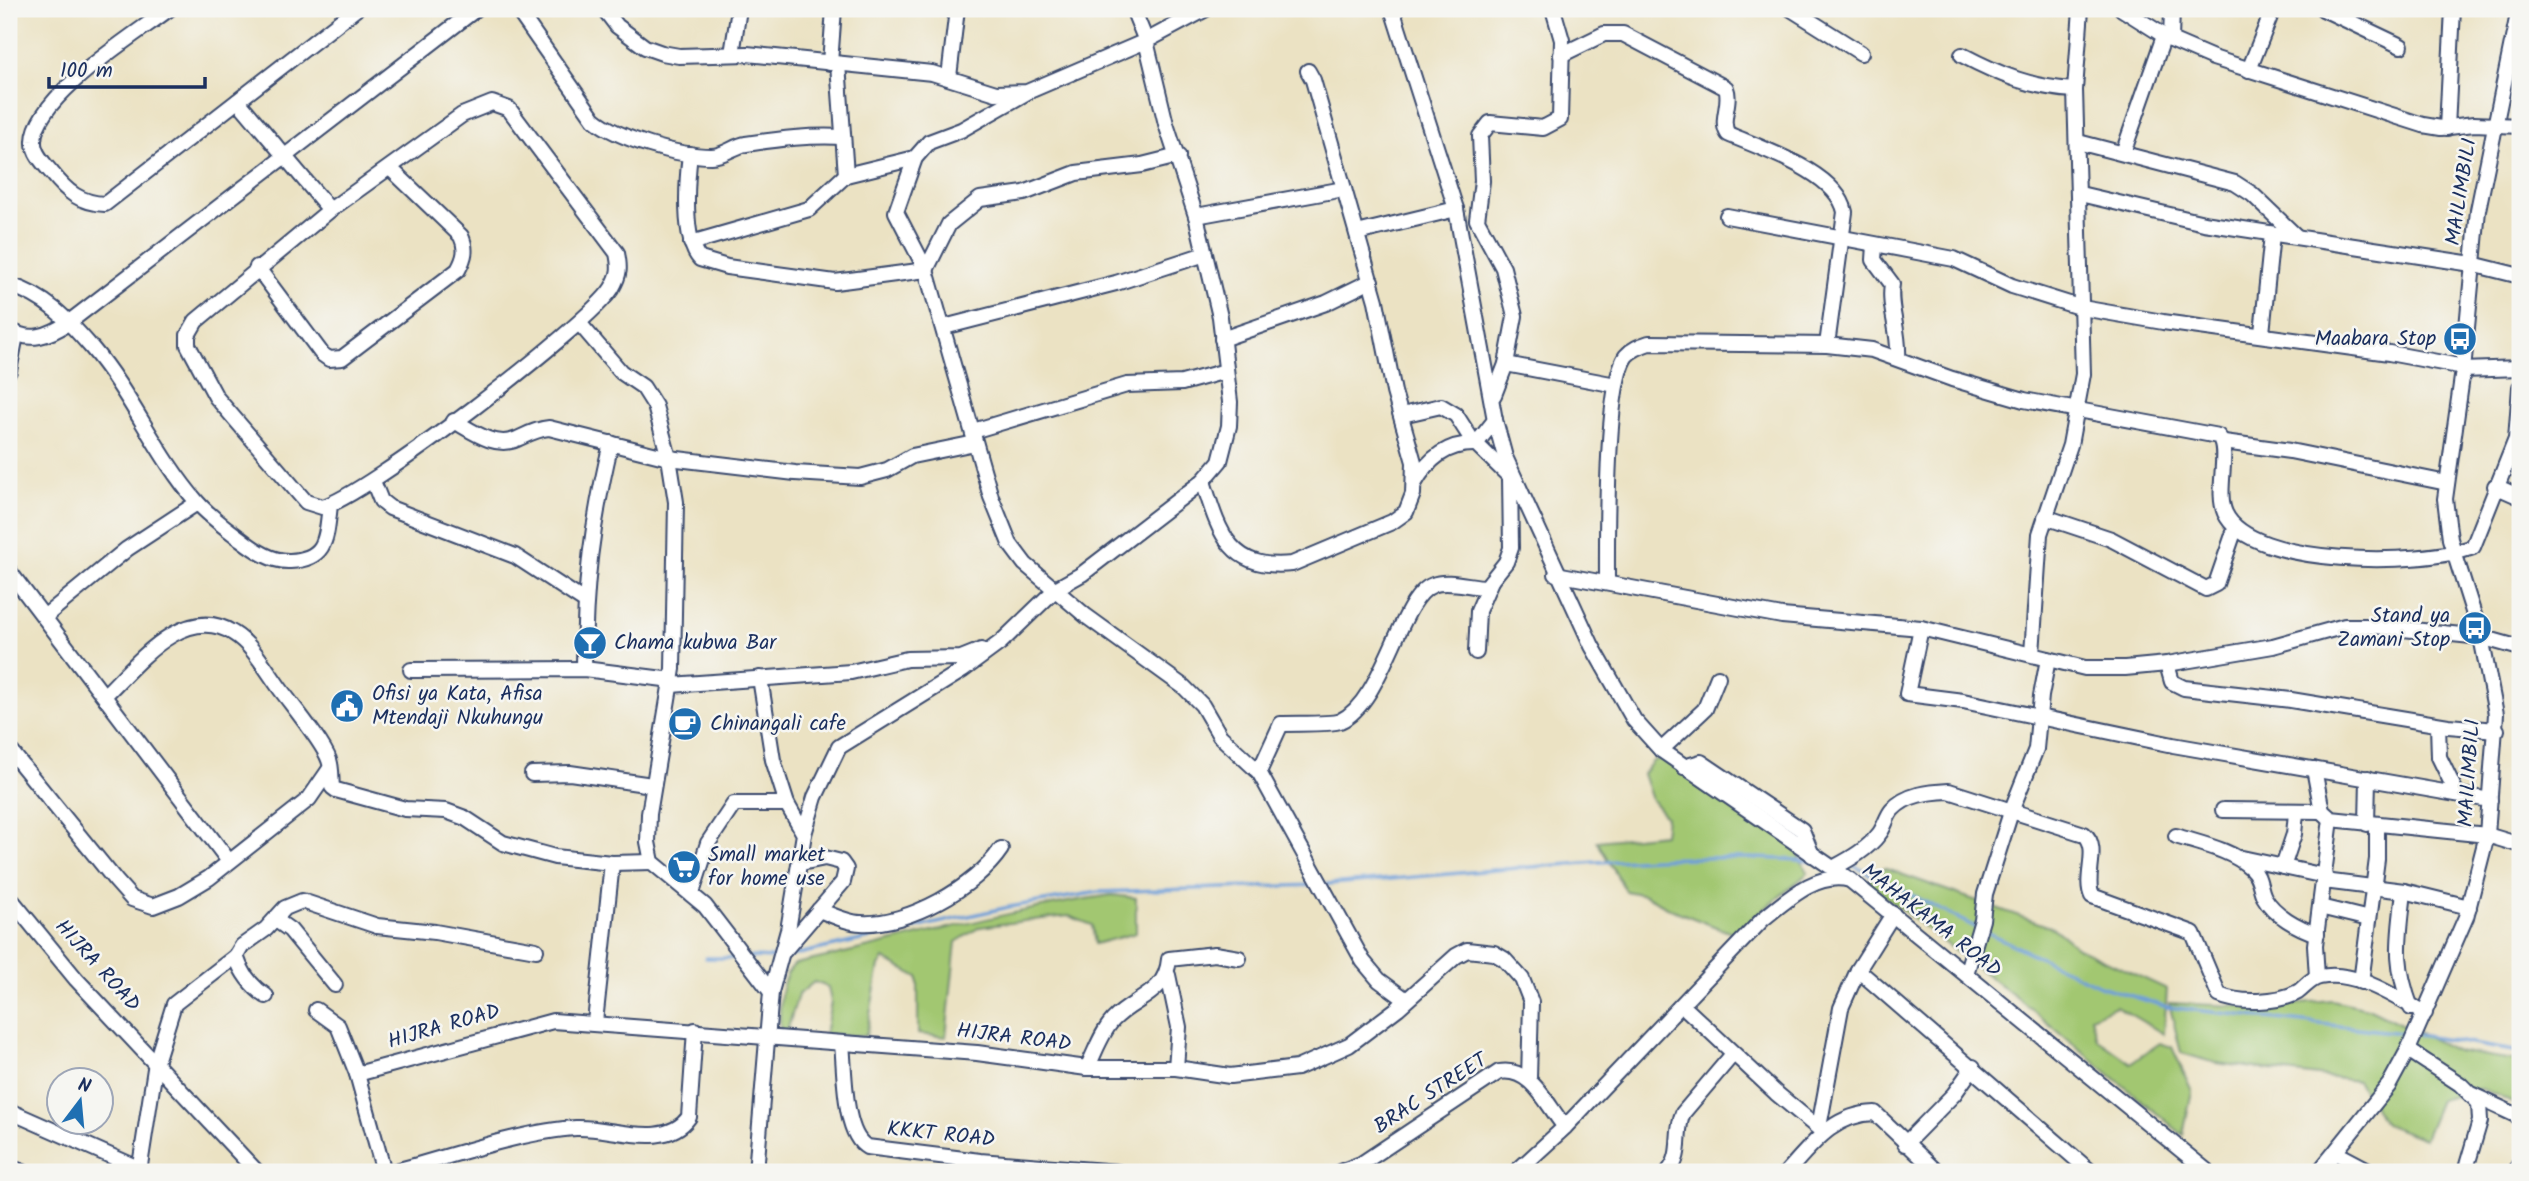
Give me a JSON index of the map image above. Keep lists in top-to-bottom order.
{
  "streets": {
    "street": [
      "MAILIMBILI",
      "MAHAKAMA ROAD",
      "HIJRA ROAD",
      "BRAC STREET",
      "KKKT ROAD"
    ]
  },
  "crossings": [
    ["HIJRA ROAD", "BRAC STREET"],
    ["HIJRA ROAD", "KKKT ROAD"]
  ],
  "places": {
    "bus stop": ["Maabara Stop", "Stand ya Zamani Stop"],
    "bar": ["Chama kubwa Bar"],
    "public building": ["Ofisi ya Kata, Afisa Mtendaji Nkuhungu"],
    "cafe": ["Chinangali cafe"],
    "supermarket": ["Small market for home use"]
  },
  "scale_bar": "100 m",
  "north": "top"
}
